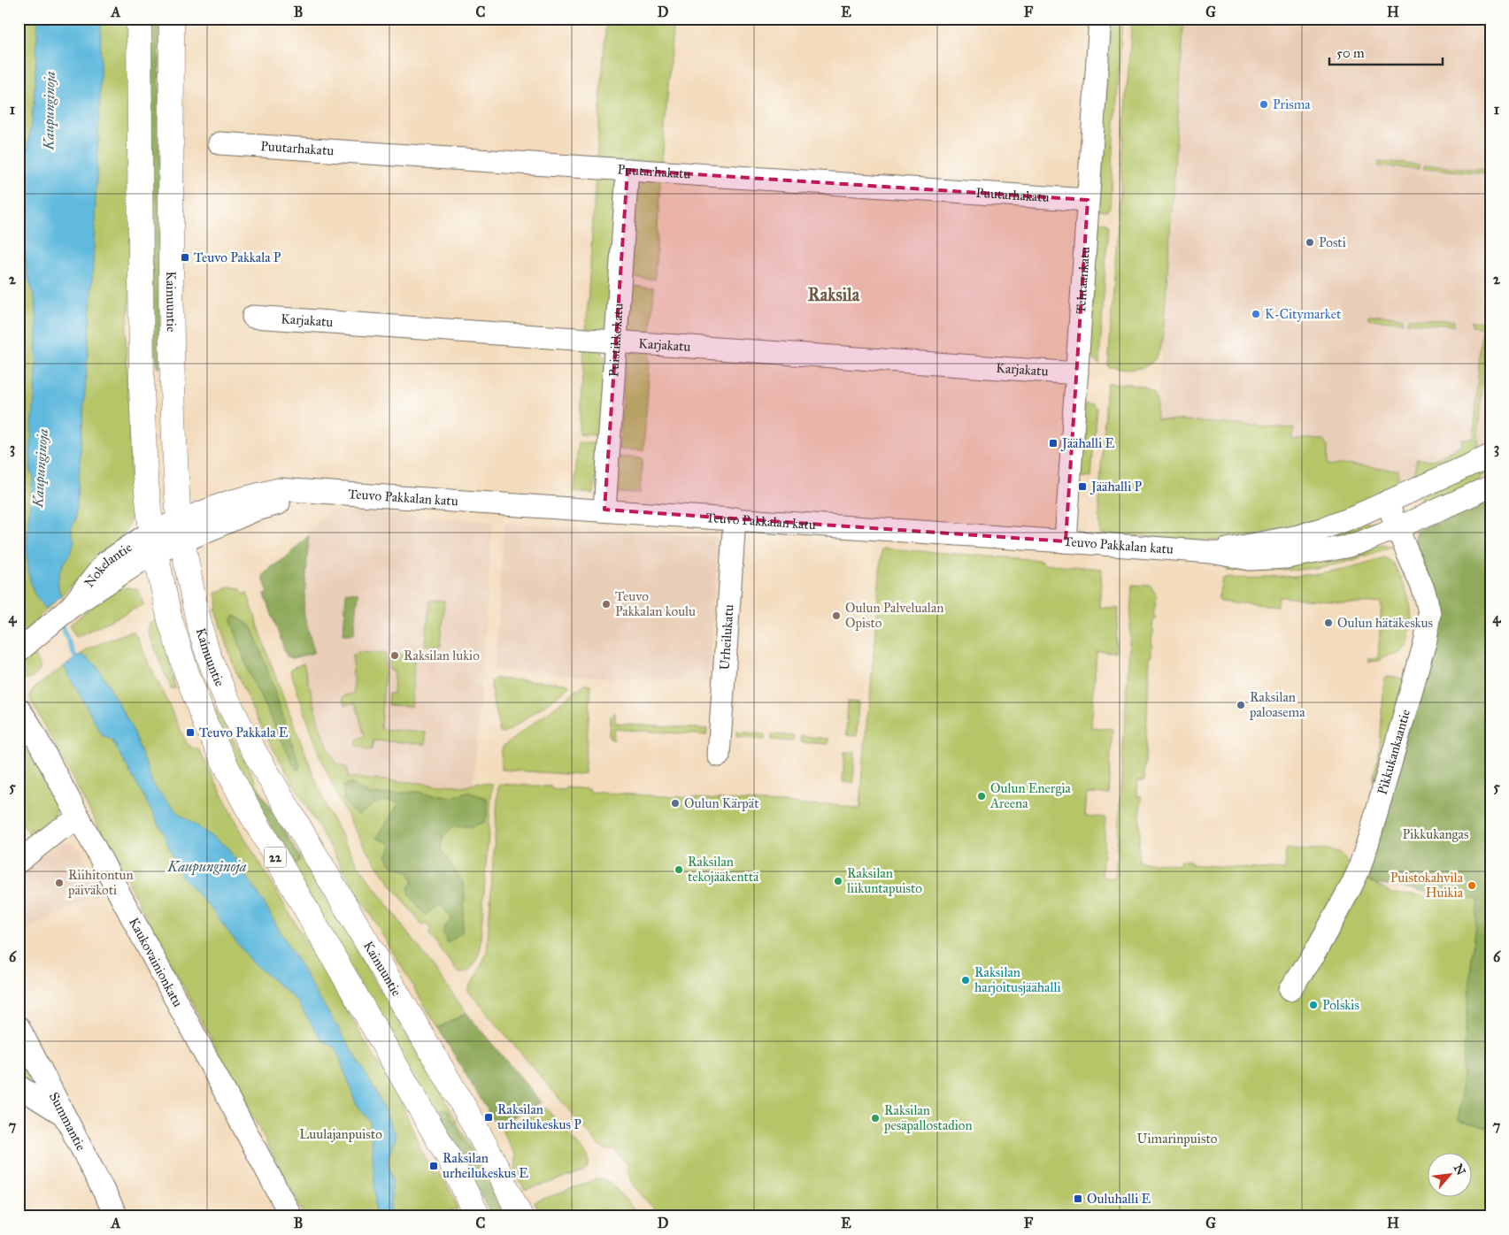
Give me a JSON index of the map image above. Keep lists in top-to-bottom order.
{
  "streets": {
    "main road": ["Kainuuntie", "22"],
    "street": [
      "Puutarhakatu",
      "Tehtaankatu",
      "Karjakatu",
      "Puistikkokatu",
      "Teuvo Pakkalan katu",
      "Nokelantie",
      "Urheilukatu",
      "Pikkukankaantie",
      "Kaukovainionkatu",
      "Summantie"
    ]
  },
  "crossings": [
    ["Puutarhakatu", "Tehtaankatu"],
    ["Puutarhakatu", "Puistikkokatu"],
    ["Tehtaankatu", "Karjakatu"],
    ["Tehtaankatu", "Teuvo Pakkalan katu"],
    ["Kainuuntie", "Teuvo Pakkalan katu"],
    ["Kainuuntie", "Nokelantie"],
    ["Karjakatu", "Puistikkokatu"],
    ["Puistikkokatu", "Teuvo Pakkalan katu"],
    ["Teuvo Pakkalan katu", "Nokelantie"],
    ["Teuvo Pakkalan katu", "Urheilukatu"],
    ["Teuvo Pakkalan katu", "Pikkukankaantie"]
  ],
  "districts": ["Raksila"],
  "water": ["Kaupunginoja"],
  "parks": ["Pikkukangas", "Luulajanpuisto", "Uimarinpuisto"],
  "places": {
    "other": [
      "Prisma",
      "Posti",
      "K-Citymarket",
      "Teuvo Pakkalan koulu",
      "Oulun Palvelualan Opisto",
      "Oulun hätäkeskus",
      "Raksilan lukio",
      "Raksilan paloasema",
      "Oulun Energia Areena",
      "Oulun Kärpät",
      "Raksilan tekojääkenttä",
      "Raksilan liikuntapuisto",
      "Riihitontun päiväkoti",
      "Puistokahvila Huikia",
      "Raksilan harjoitusjäähalli",
      "Polskis",
      "Raksilan pesäpallostadion"
    ],
    "transit": [
      "Teuvo Pakkala P",
      "Jäähalli E",
      "Jäähalli P",
      "Teuvo Pakkala E",
      "Raksilan urheilukeskus P",
      "Raksilan urheilukeskus E",
      "Ouluhalli E"
    ]
  },
  "scale_bar": "50 m",
  "north": "top right",
  "grid": {
    "columns": [
      "A",
      "B",
      "C",
      "D",
      "E",
      "F",
      "G",
      "H"
    ],
    "rows": [
      "1",
      "2",
      "3",
      "4",
      "5",
      "6",
      "7"
    ]
  }
}
